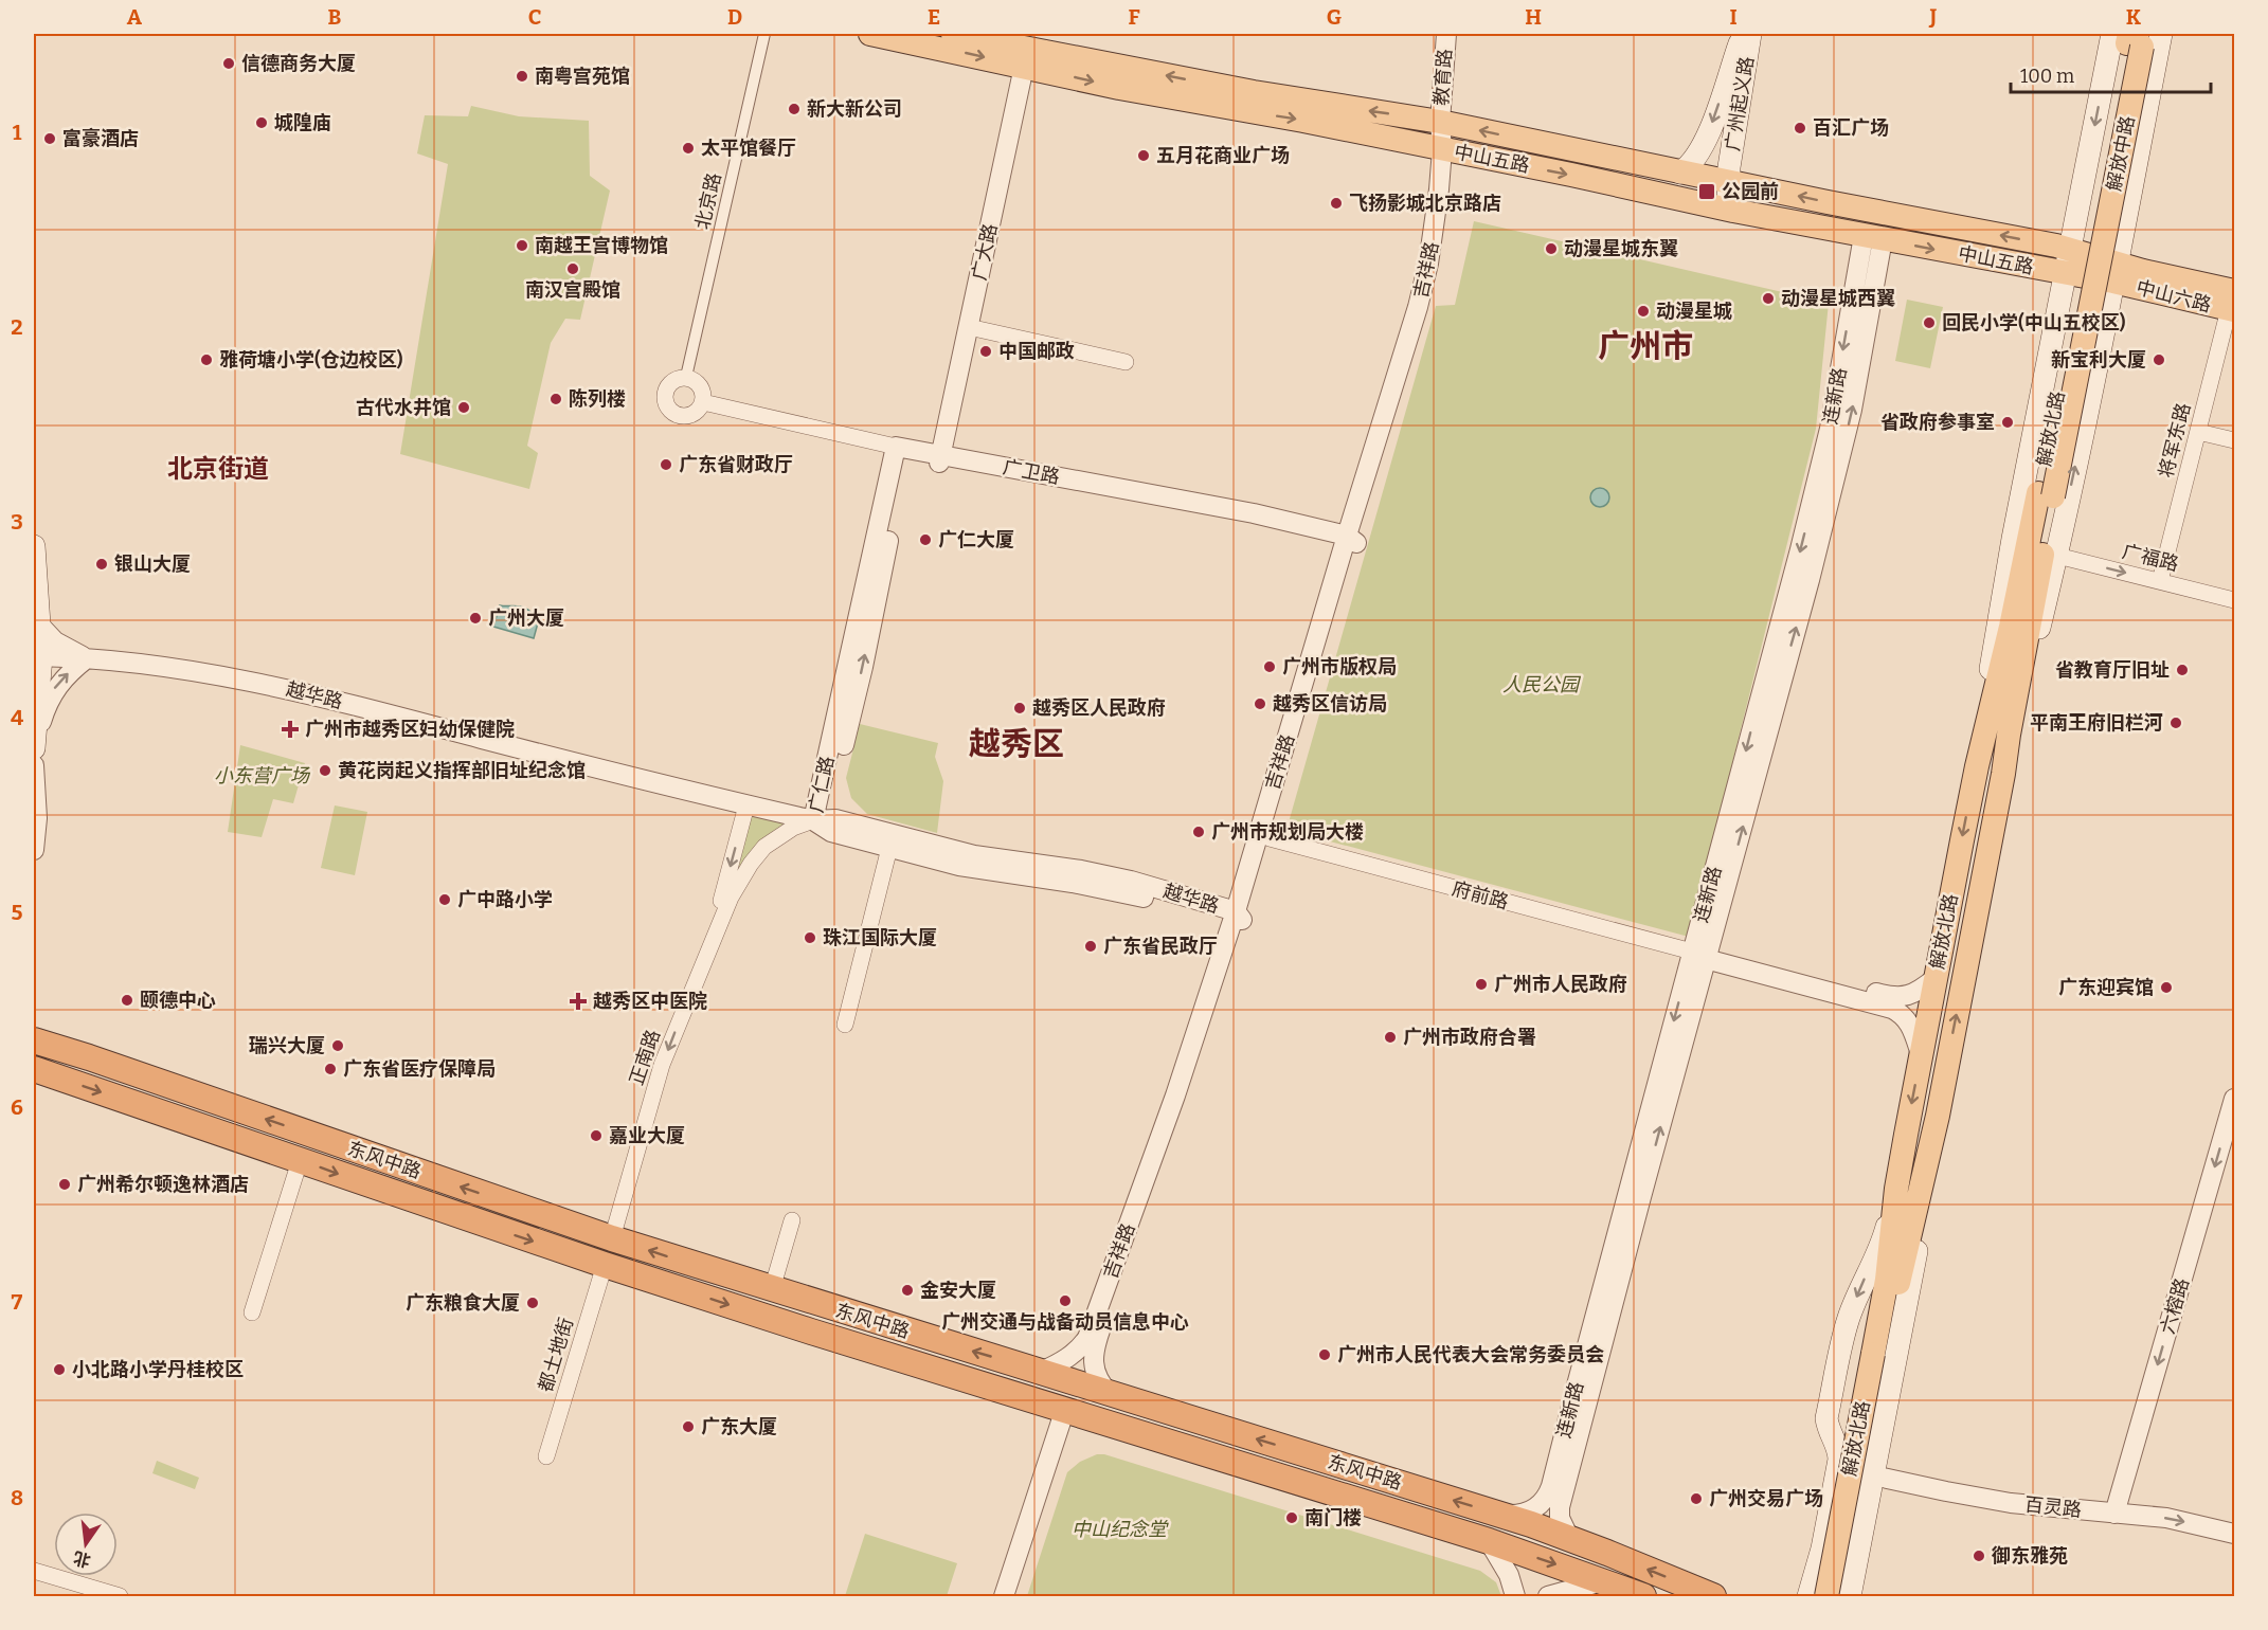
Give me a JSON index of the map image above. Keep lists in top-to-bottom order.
{
  "streets": {
    "highway": ["东风中路"],
    "main road": [
      "广州起义路",
      "解放中路",
      "中山五路",
      "中山六路",
      "解放北路"
    ],
    "street": [
      "教育路",
      "北京路",
      "广大路",
      "吉祥路",
      "连新路",
      "将军东路",
      "广卫路",
      "广福路",
      "越华路",
      "广仁路",
      "府前路",
      "正南路",
      "六榕路",
      "都土地街",
      "百灵路"
    ]
  },
  "crossings": [
    ["教育路", "中山五路"],
    ["教育路", "吉祥路"],
    ["广州起义路", "中山五路"],
    ["解放中路", "中山五路"],
    ["解放中路", "中山六路"],
    ["解放中路", "解放北路"],
    ["中山五路", "广大路"],
    ["中山五路", "吉祥路"],
    ["中山五路", "中山六路"],
    ["中山五路", "连新路"],
    ["中山五路", "解放北路"],
    ["北京路", "广卫路"],
    ["广大路", "广卫路"],
    ["吉祥路", "广卫路"],
    ["吉祥路", "越华路"],
    ["吉祥路", "府前路"],
    ["吉祥路", "东风中路"],
    ["中山六路", "解放北路"],
    ["中山六路", "将军东路"],
    ["连新路", "府前路"],
    ["连新路", "东风中路"],
    ["解放北路", "府前路"],
    ["将军东路", "广福路"],
    ["广卫路", "广仁路"],
    ["越华路", "广仁路"],
    ["越华路", "正南路"],
    ["广仁路", "正南路"],
    ["正南路", "东风中路"],
    ["东风中路", "都土地街"],
    ["六榕路", "百灵路"]
  ],
  "one_way": ["广福路", "正南路", "六榕路"],
  "districts": ["广州市", "北京街道", "越秀区"],
  "parks": ["人民公园", "小东营广场", "中山纪念堂"],
  "places": {
    "other": [
      "信德商务大厦",
      "南粤宫苑馆",
      "新大新公司",
      "城隍庙",
      "百汇广场",
      "富豪酒店",
      "太平馆餐厅",
      "五月花商业广场",
      "飞扬影城北京路店",
      "南越王宫博物馆",
      "动漫星城东翼",
      "南汉宫殿馆",
      "动漫星城西翼",
      "动漫星城",
      "回民小学(中山五校区)",
      "中国邮政",
      "雅荷塘小学(仓边校区)",
      "新宝利大厦",
      "陈列楼",
      "古代水井馆",
      "省政府参事室",
      "广东省财政厅",
      "广仁大厦",
      "银山大厦",
      "广州大厦",
      "广州市版权局",
      "省教育厅旧址",
      "越秀区信访局",
      "越秀区人民政府",
      "平南王府旧栏河",
      "黄花岗起义指挥部旧址纪念馆",
      "广州市规划局大楼",
      "广中路小学",
      "珠江国际大厦",
      "广东省民政厅",
      "广州市人民政府",
      "广东迎宾馆",
      "颐德中心",
      "广州市政府合署",
      "瑞兴大厦",
      "广东省医疗保障局",
      "嘉业大厦",
      "广州希尔顿逸林酒店",
      "金安大厦",
      "广州交通与战备动员信息中心",
      "广东粮食大厦",
      "广州市人民代表大会常务委员会",
      "小北路小学丹桂校区",
      "广东大厦",
      "广州交易广场",
      "南门楼",
      "御东雅苑"
    ],
    "transit": ["公园前"],
    "health": ["广州市越秀区妇幼保健院", "越秀区中医院"]
  },
  "scale_bar": "100 m",
  "north": "bottom",
  "grid": {
    "columns": [
      "A",
      "B",
      "C",
      "D",
      "E",
      "F",
      "G",
      "H",
      "I",
      "J",
      "K"
    ],
    "rows": [
      "1",
      "2",
      "3",
      "4",
      "5",
      "6",
      "7",
      "8"
    ]
  }
}
